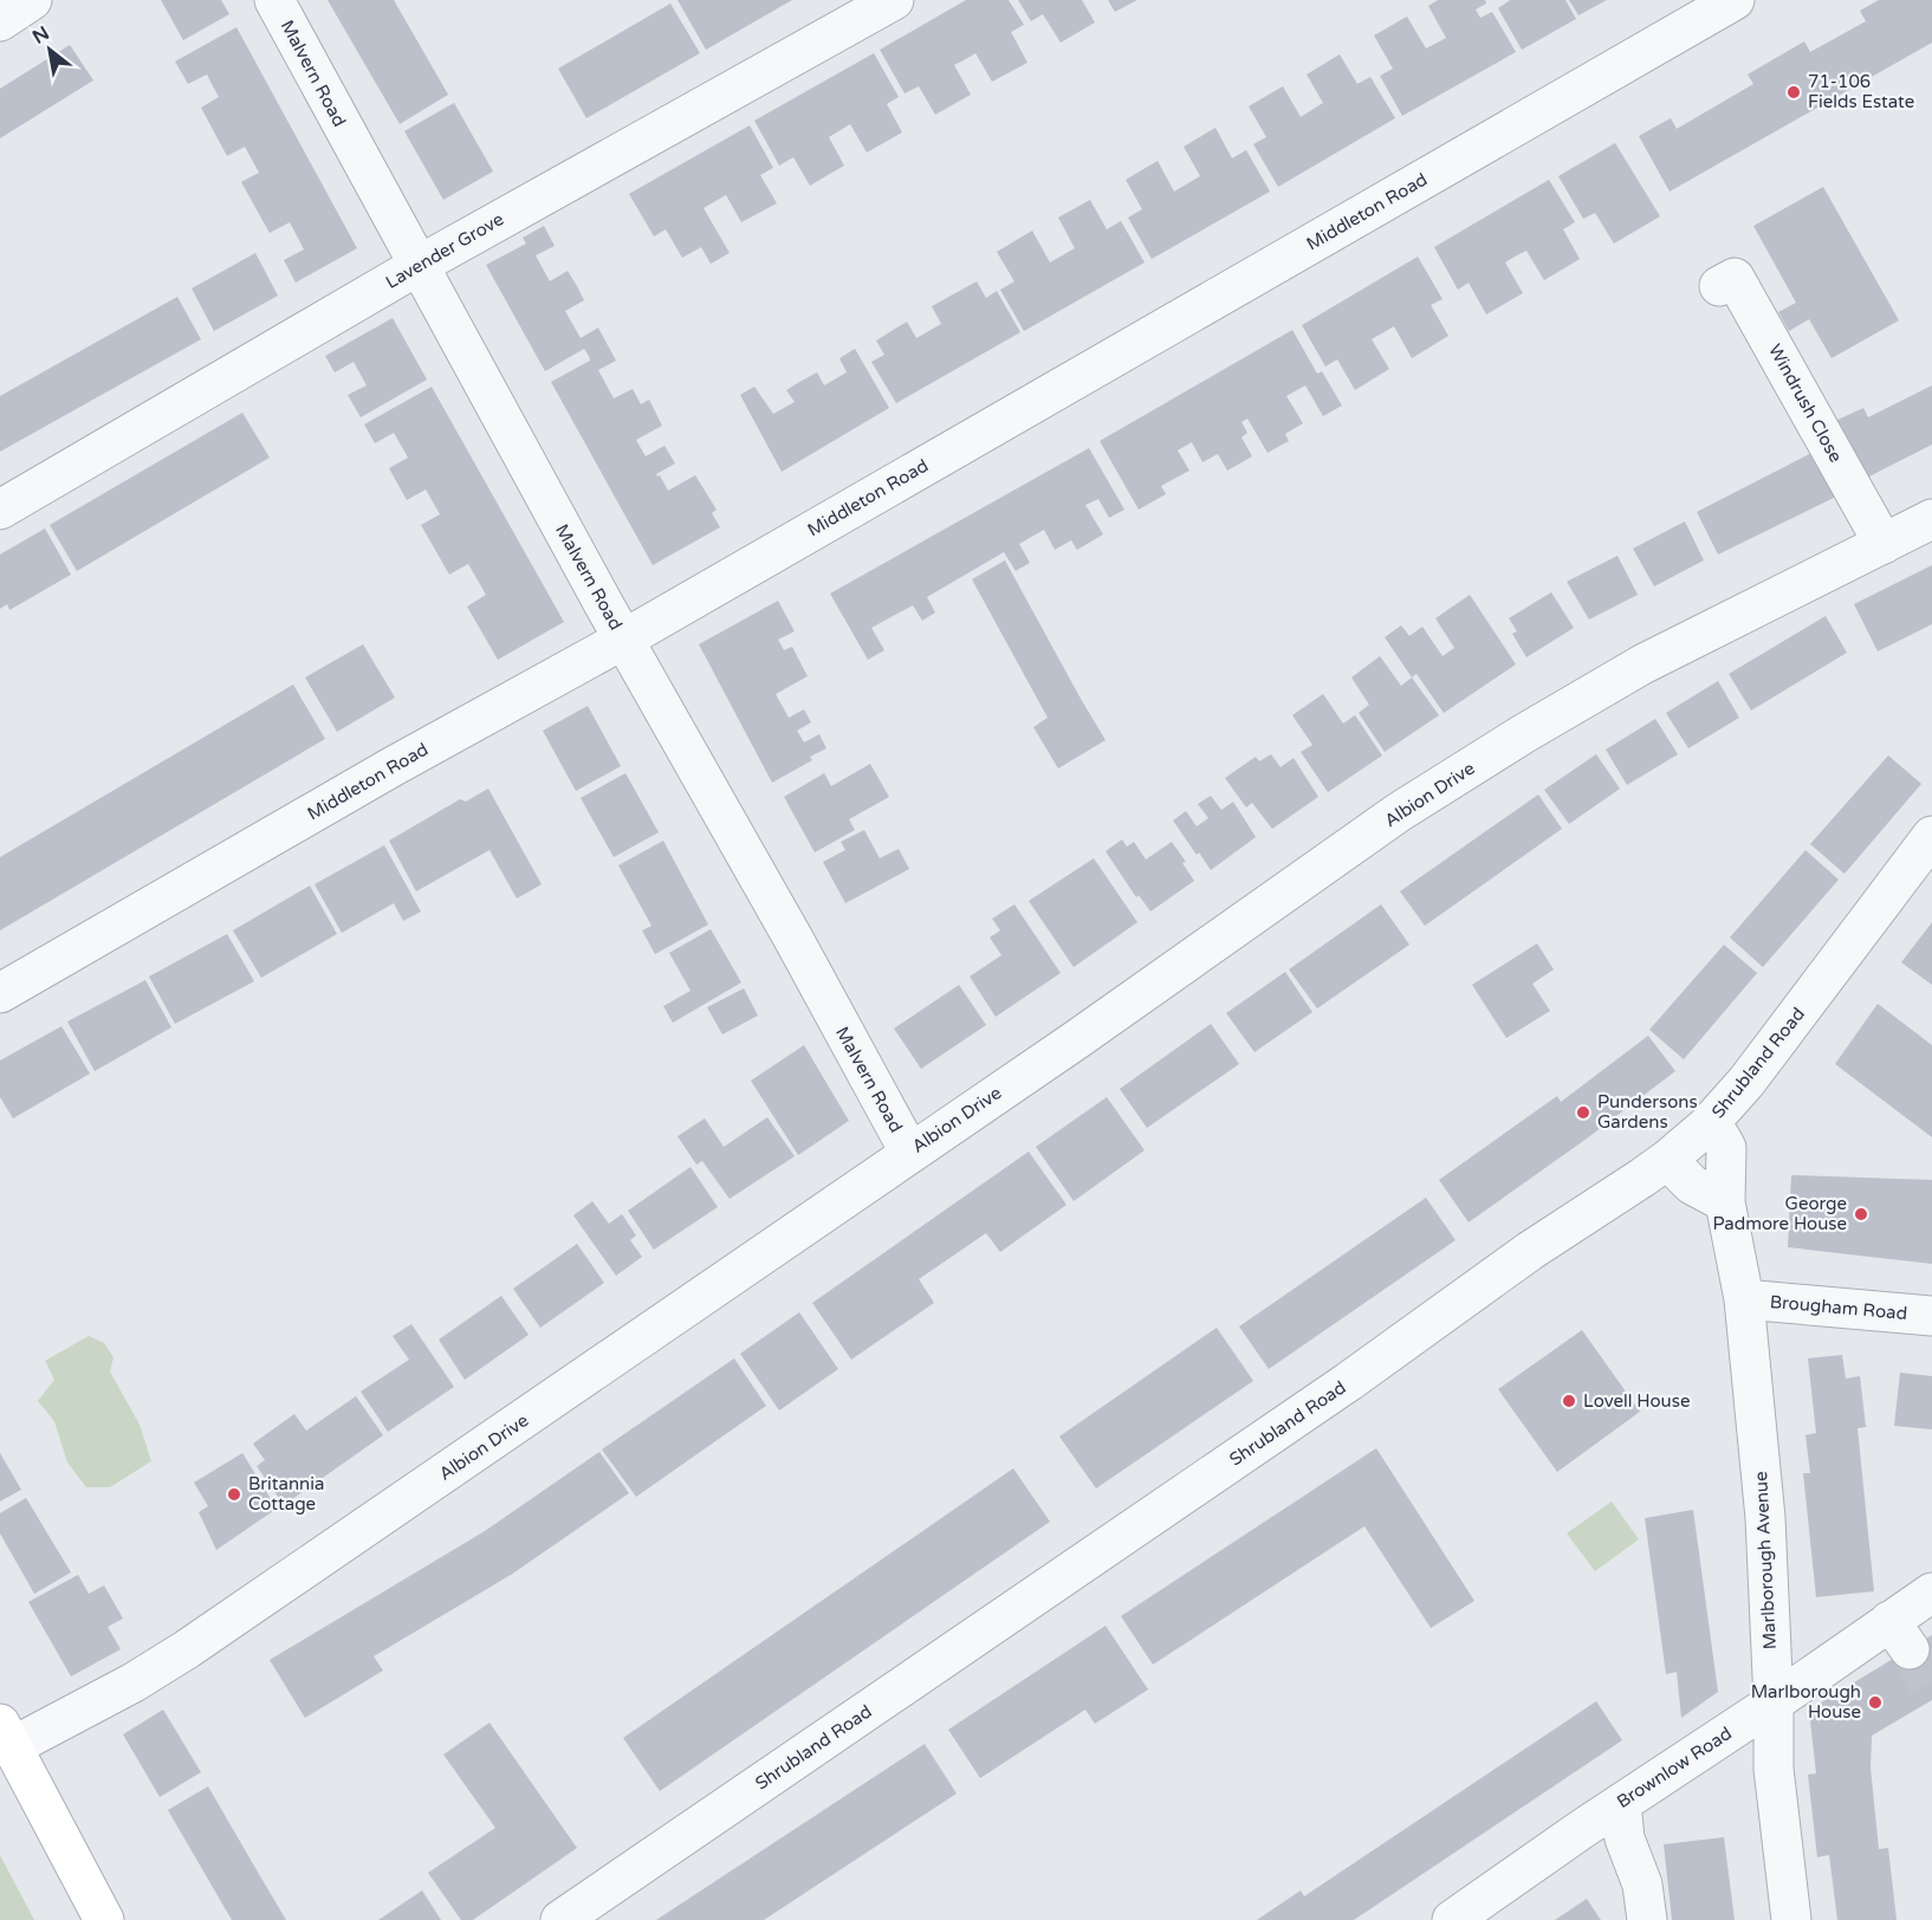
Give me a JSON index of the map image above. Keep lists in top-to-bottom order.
{
  "streets": {
    "street": [
      "Malvern Road",
      "Middleton Road",
      "Lavender Grove",
      "Windrush Close",
      "Albion Drive",
      "Shrubland Road",
      "Brougham Road",
      "Marlborough Avenue",
      "Brownlow Road"
    ]
  },
  "crossings": [
    ["Malvern Road", "Middleton Road"],
    ["Malvern Road", "Lavender Grove"],
    ["Malvern Road", "Albion Drive"],
    ["Windrush Close", "Albion Drive"],
    ["Shrubland Road", "Marlborough Avenue"],
    ["Brougham Road", "Marlborough Avenue"],
    ["Marlborough Avenue", "Brownlow Road"]
  ],
  "places": [
    "71-106 Fields Estate",
    "Pundersons Gardens",
    "George Padmore House",
    "Lovell House",
    "Britannia Cottage",
    "Marlborough House"
  ],
  "north": "top left"
}
